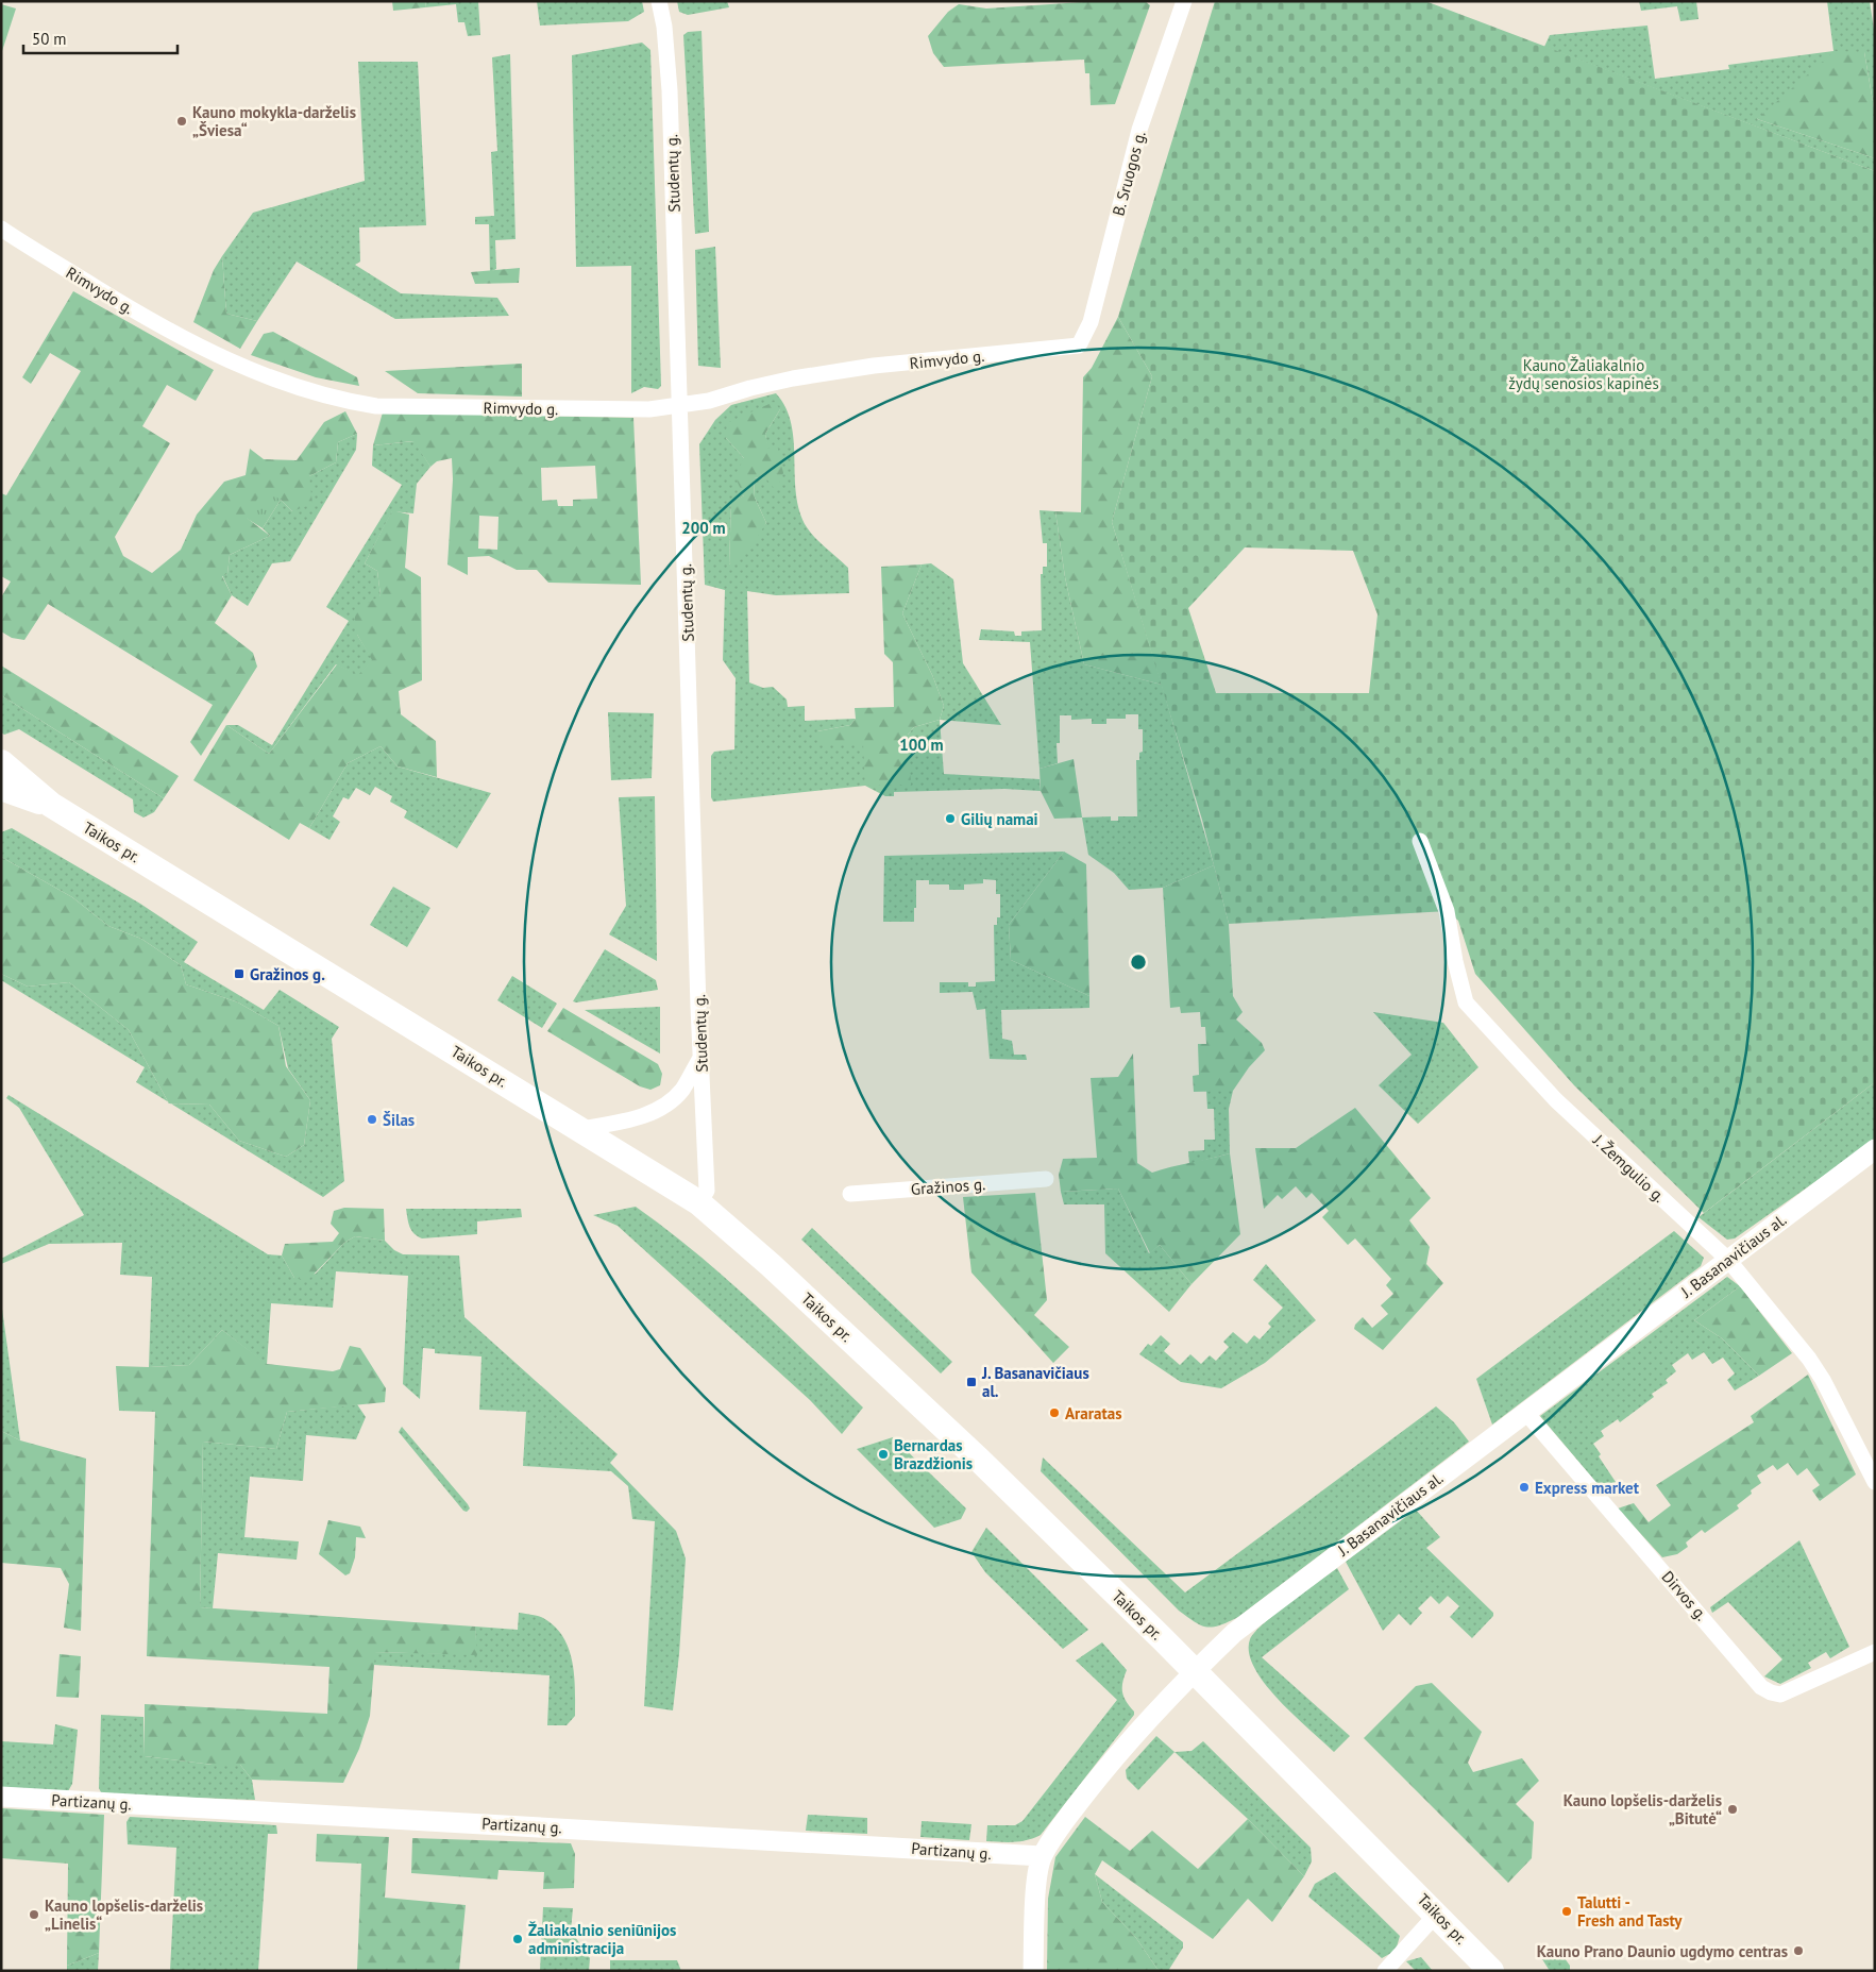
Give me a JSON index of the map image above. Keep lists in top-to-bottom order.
{
  "streets": {
    "main road": ["Taikos pr."],
    "street": [
      "Studentų g.",
      "B. Sruogos g.",
      "Rimvydo g.",
      "J. Žemgulio g.",
      "Gražinos g.",
      "J. Basanavičiaus al.",
      "Dirvos g.",
      "Partizanų g."
    ]
  },
  "crossings": [
    ["Studentų g.", "Rimvydo g."],
    ["Studentų g.", "Taikos pr."],
    ["B. Sruogos g.", "Rimvydo g."],
    ["Taikos pr.", "J. Basanavičiaus al."],
    ["J. Žemgulio g.", "J. Basanavičiaus al."],
    ["J. Basanavičiaus al.", "Dirvos g."],
    ["J. Basanavičiaus al.", "Partizanų g."]
  ],
  "parks": ["Kauno Žaliakalnio žydų senosios kapinės"],
  "places": {
    "other": [
      "Kauno mokykla-darželis „Šviesa“",
      "Gilių namai",
      "Šilas",
      "Araratas",
      "Bernardas Brazdžionis",
      "Express market",
      "Kauno lopšelis-darželis „Bitutė“",
      "Talutti - Fresh and Tasty",
      "Kauno lopšelis-darželis „Linelis“",
      "Žaliakalnio seniūnijos administracija",
      "Kauno Prano Daunio ugdymo centras"
    ],
    "transit": ["Gražinos g.", "J. Basanavičiaus al."]
  },
  "scale_bar": "50 m",
  "rings": ["200 m", "100 m"]
}
